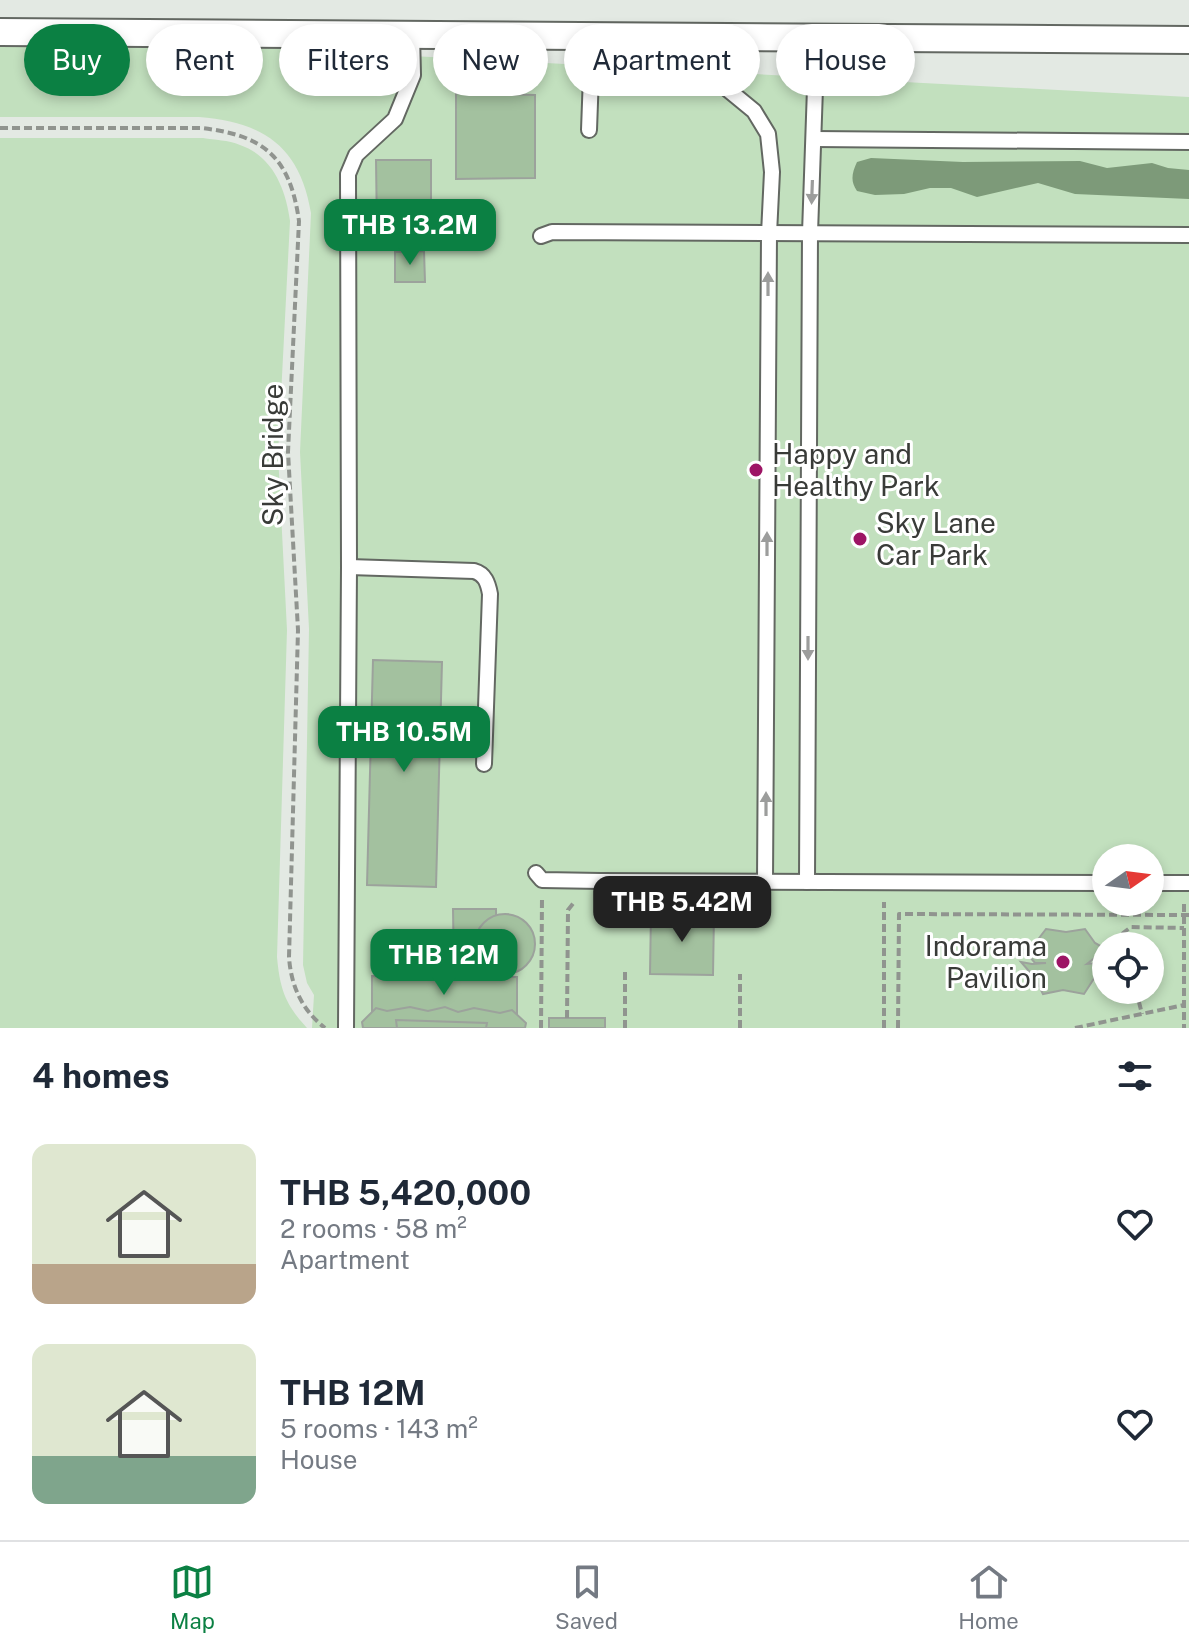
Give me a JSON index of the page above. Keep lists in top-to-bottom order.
{
  "streets": {
    "path": ["Sky Bridge"]
  },
  "places": ["Happy and Healthy Park", "Sky Lane Car Park", "Indorama Pavilion"],
  "north": "right",
  "page": {
    "chip": [
      "Buy",
      "Rent",
      "Filters",
      "New",
      "Apartment",
      "House"
    ],
    "price": [
      "THB 13.2M",
      "THB 10.5M",
      "THB 5.42M",
      "THB 12M"
    ],
    "heading": "4 homes",
    "list": [
      {
        "name": "THB 5,420,000",
        "note": "2 rooms · 58 m² · Apartment"
      },
      {
        "name": "THB 12M",
        "note": "5 rooms · 143 m² · House"
      }
    ],
    "tabs": ["Map", "Saved", "Home"]
  }
}
